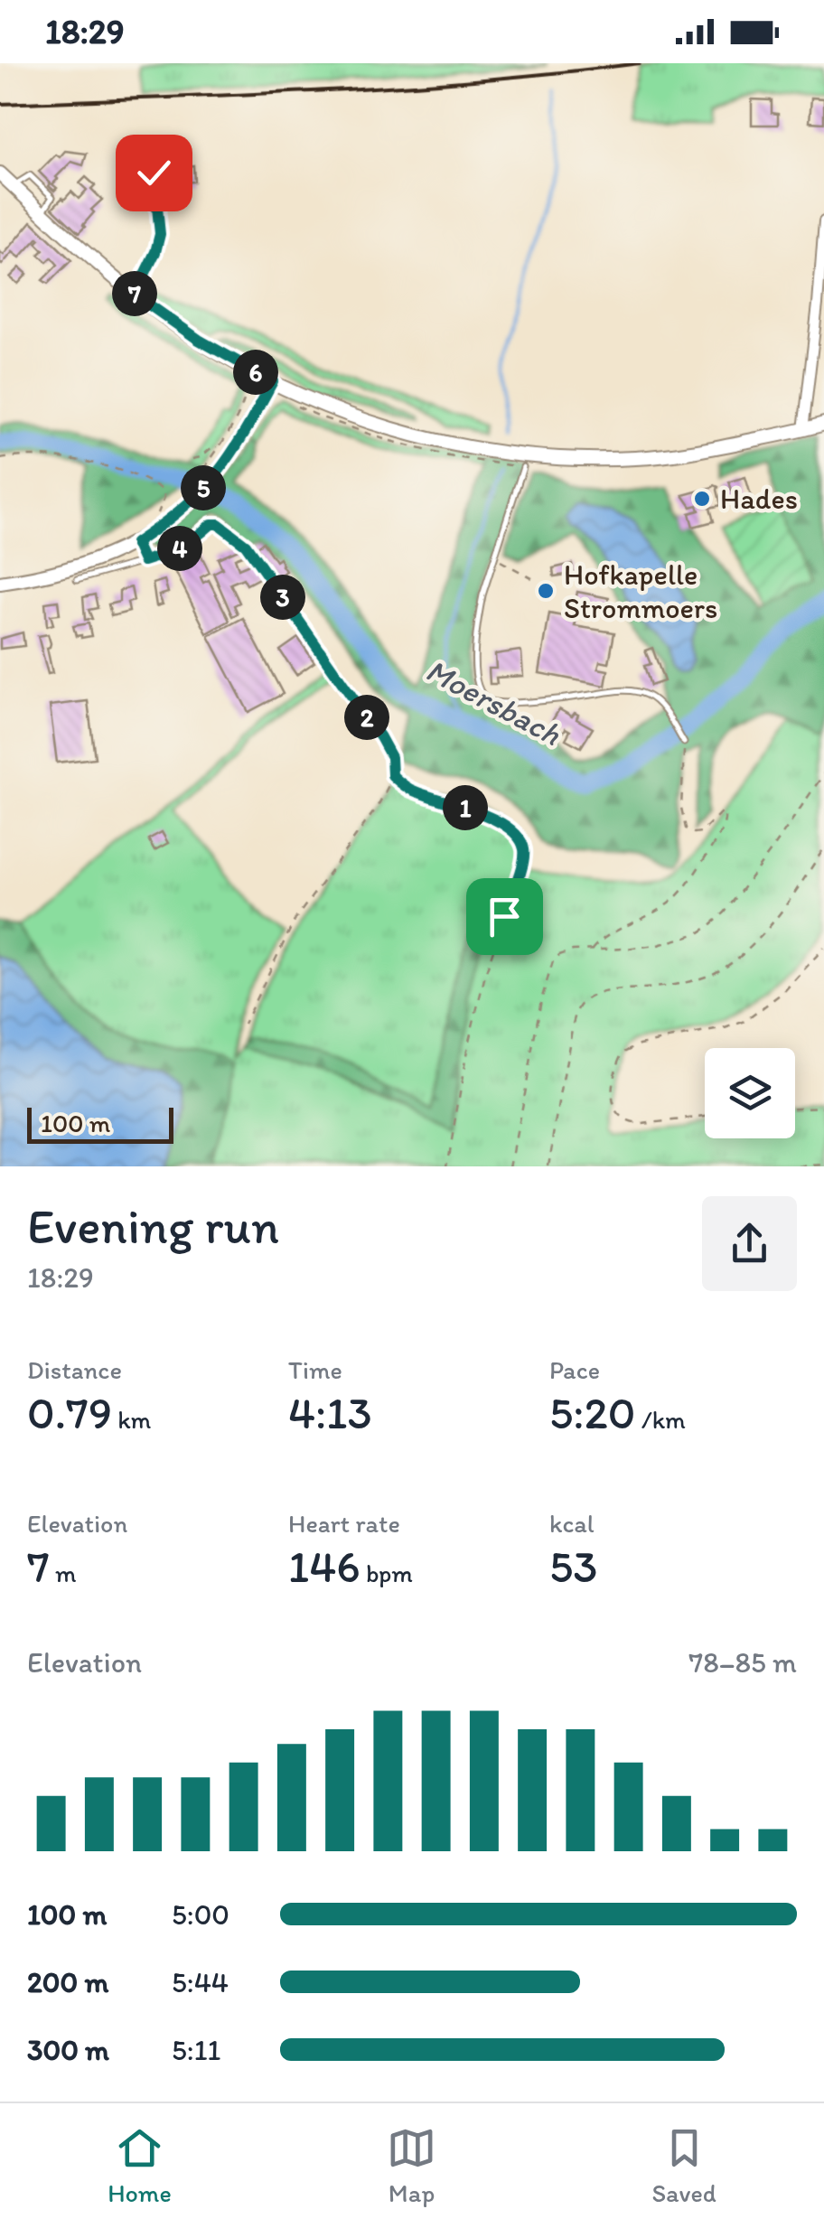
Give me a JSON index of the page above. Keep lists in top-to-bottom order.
{
  "water": ["Moersbach"],
  "places": ["Hades", "Hofkapelle Strommoers"],
  "scale_bar": "100 m",
  "page": {
    "status": "18:29",
    "pins": [
      "7",
      "6",
      "5",
      "4",
      "3",
      "2",
      "1"
    ],
    "scale": "100 m",
    "heading": ["Evening run", "18:29"],
    "stats": [
      ["Distance", "0.79 km"],
      ["Time", "4:13"],
      ["Pace", "5:20 /km"],
      ["Elevation", "7 m"],
      ["Heart rate", "146 bpm"],
      ["kcal", "53"]
    ],
    "chart": ["Elevation", "78–85 m"],
    "list": [
      {
        "name": "100 m",
        "note": "5:00"
      },
      {
        "name": "200 m",
        "note": "5:44"
      },
      {
        "name": "300 m",
        "note": "5:11"
      }
    ],
    "tabs": ["Home", "Map", "Saved"]
  }
}
